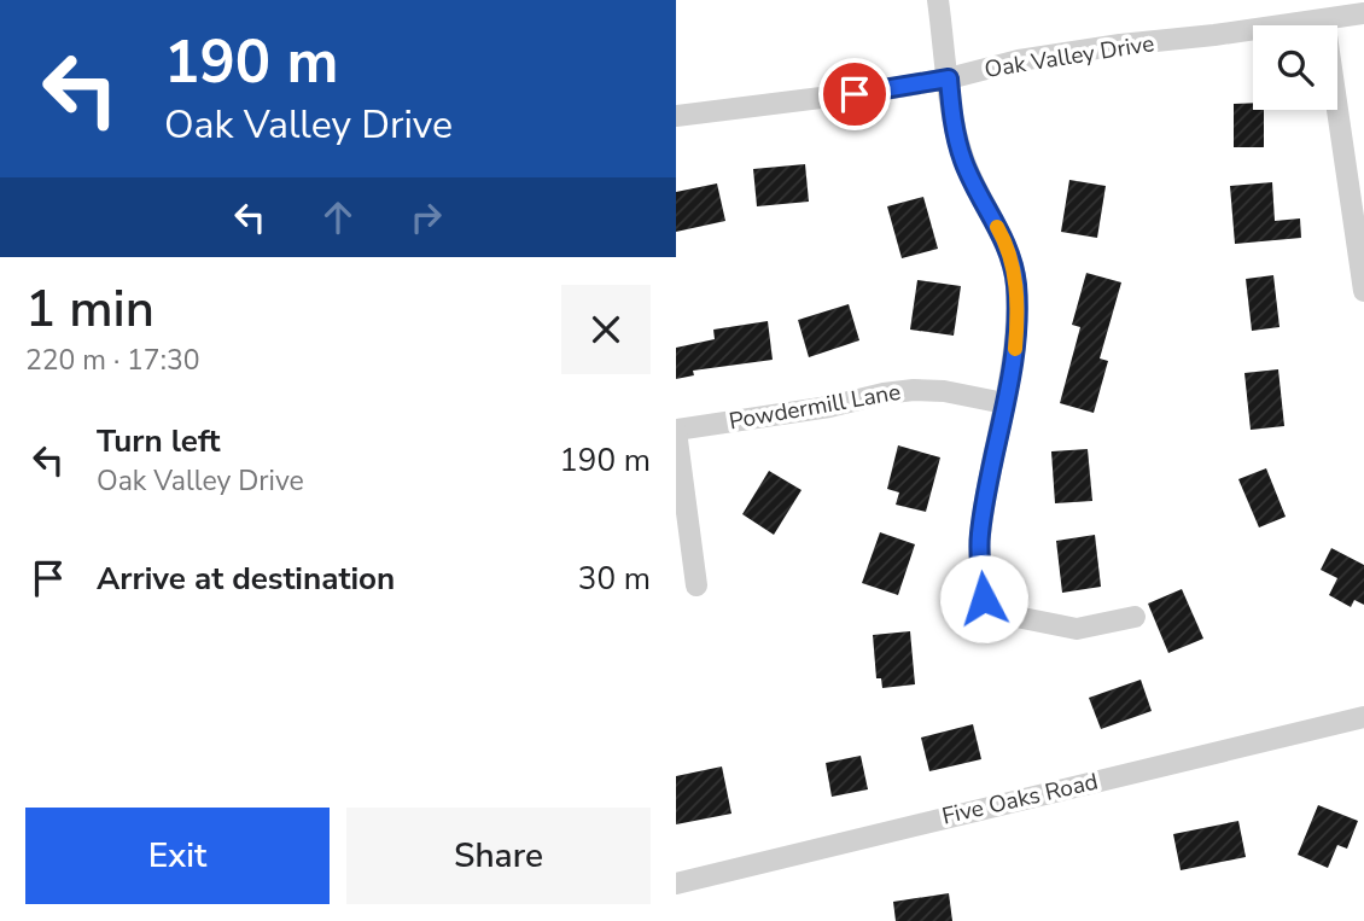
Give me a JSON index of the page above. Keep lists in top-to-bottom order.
{
  "streets": {
    "street": ["Oak Valley Drive", "Powdermill Lane", "Five Oaks Road"]
  },
  "page": {
    "turn": ["190 m", "Oak Valley Drive"],
    "heading": ["1 min", "220 m · 17:30"],
    "list": [
      {
        "name": "Turn left",
        "note": "Oak Valley Drive",
        "value": "190 m"
      },
      {
        "name": "Arrive at destination",
        "value": "30 m"
      }
    ],
    "buttons": ["Exit", "Share"]
  }
}
